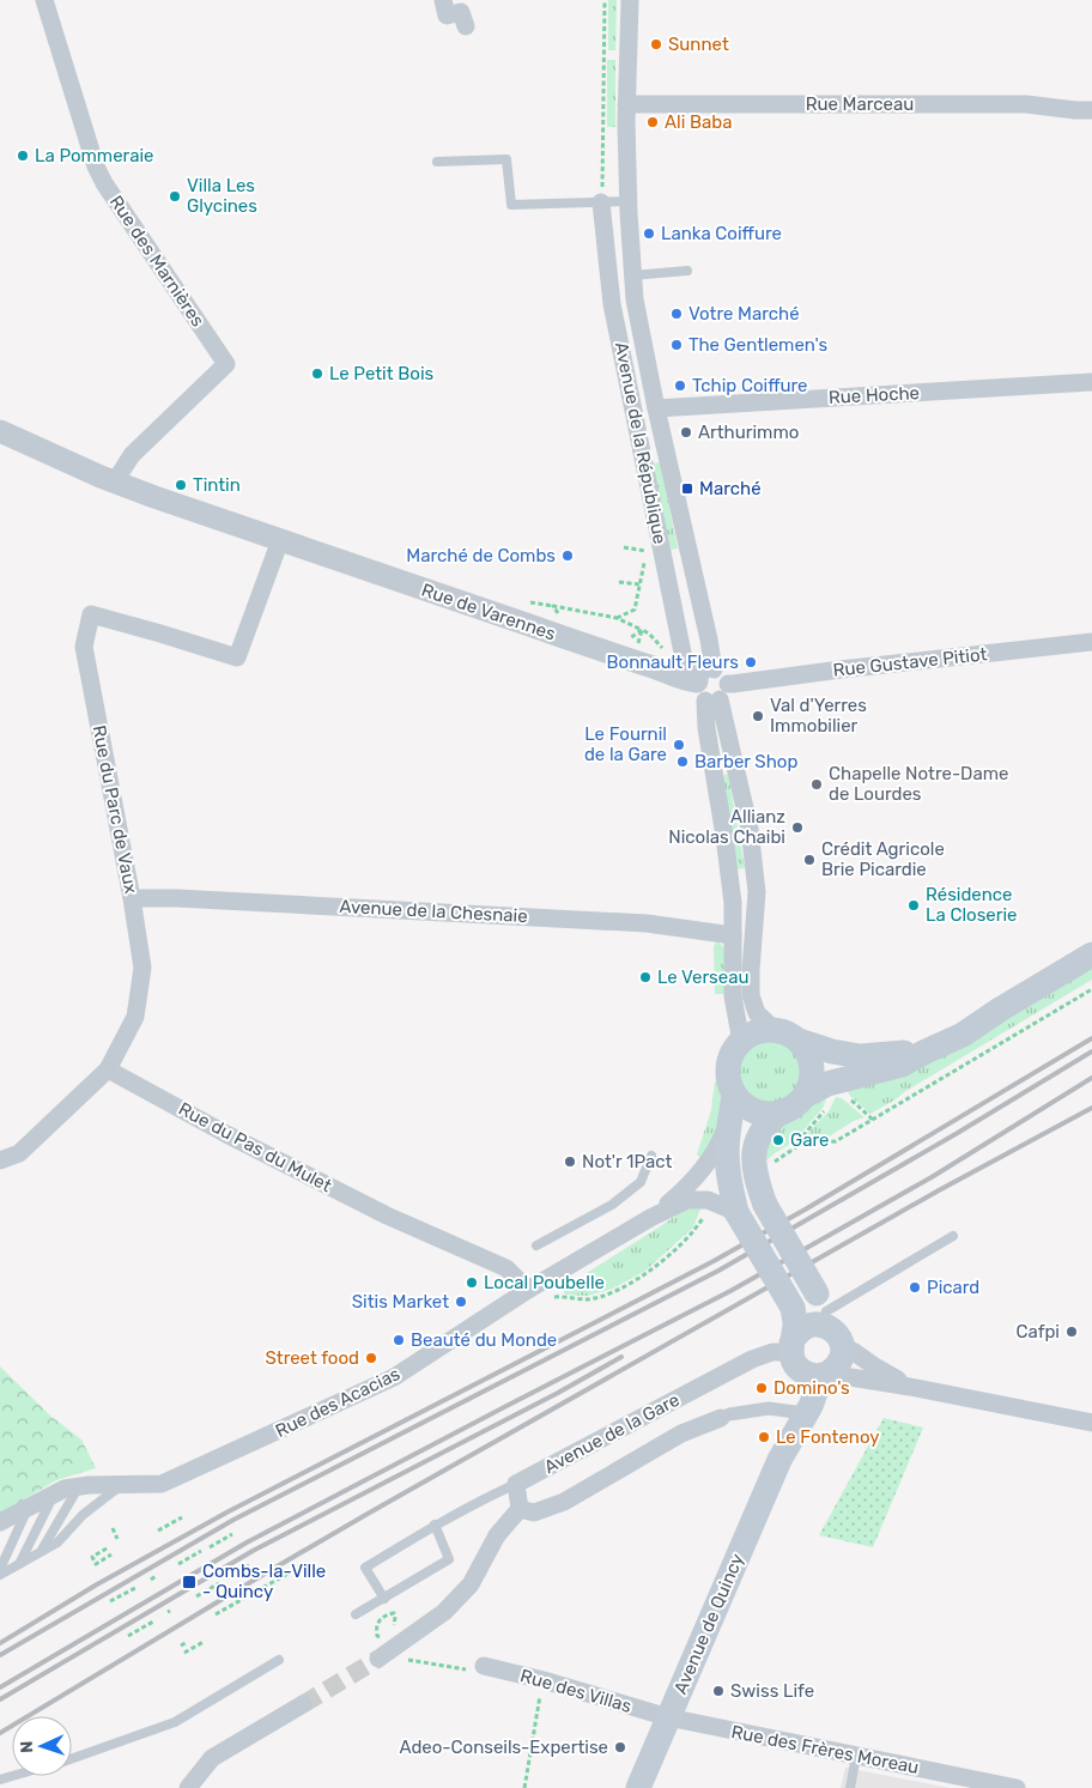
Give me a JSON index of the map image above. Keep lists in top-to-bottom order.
{
  "streets": {
    "main road": ["Avenue de Quincy"],
    "street": [
      "Rue Marceau",
      "Rue des Marnières",
      "Rue Hoche",
      "Avenue de la République",
      "Rue de Varennes",
      "Rue Gustave Pitiot",
      "Rue du Parc de Vaux",
      "Avenue de la Chesnaie",
      "Rue du Pas du Mulet",
      "Rue des Acacias",
      "Avenue de la Gare",
      "Rue des Villas",
      "Rue des Frères Moreau"
    ]
  },
  "crossings": [
    ["Rue Marceau", "Avenue de la République"],
    ["Rue des Marnières", "Rue de Varennes"],
    ["Rue Hoche", "Avenue de la République"],
    ["Avenue de la République", "Rue de Varennes"],
    ["Avenue de la République", "Rue Gustave Pitiot"],
    ["Avenue de la République", "Avenue de la Chesnaie"],
    ["Avenue de la République", "Rue des Acacias"],
    ["Rue de Varennes", "Rue Gustave Pitiot"],
    ["Rue de Varennes", "Rue du Parc de Vaux"],
    ["Rue du Parc de Vaux", "Avenue de la Chesnaie"],
    ["Rue du Parc de Vaux", "Rue du Pas du Mulet"],
    ["Rue du Pas du Mulet", "Rue des Acacias"],
    ["Avenue de la Gare", "Avenue de Quincy"],
    ["Avenue de Quincy", "Rue des Villas"],
    ["Avenue de Quincy", "Rue des Frères Moreau"],
    ["Rue des Villas", "Rue des Frères Moreau"]
  ],
  "places": {
    "other": [
      "Sunnet",
      "Ali Baba",
      "La Pommeraie",
      "Villa Les Glycines",
      "Lanka Coiffure",
      "Votre Marché",
      "The Gentlemen's",
      "Le Petit Bois",
      "Tchip Coiffure",
      "Arthurimmo",
      "Tintin",
      "Marché de Combs",
      "Bonnault Fleurs",
      "Val d'Yerres Immobilier",
      "Le Fournil de la Gare",
      "Barber Shop",
      "Chapelle Notre-Dame de Lourdes",
      "Allianz Nicolas Chaibi",
      "Crédit Agricole Brie Picardie",
      "Résidence La Closerie",
      "Le Verseau",
      "Gare",
      "Not'r 1Pact",
      "Local Poubelle",
      "Picard",
      "Sitis Market",
      "Cafpi",
      "Beauté du Monde",
      "Street food",
      "Domino's",
      "Le Fontenoy",
      "Swiss Life",
      "Adeo-Conseils-Expertise"
    ],
    "transit": ["Marché", "Combs-la-Ville - Quincy"]
  },
  "north": "left"
}
